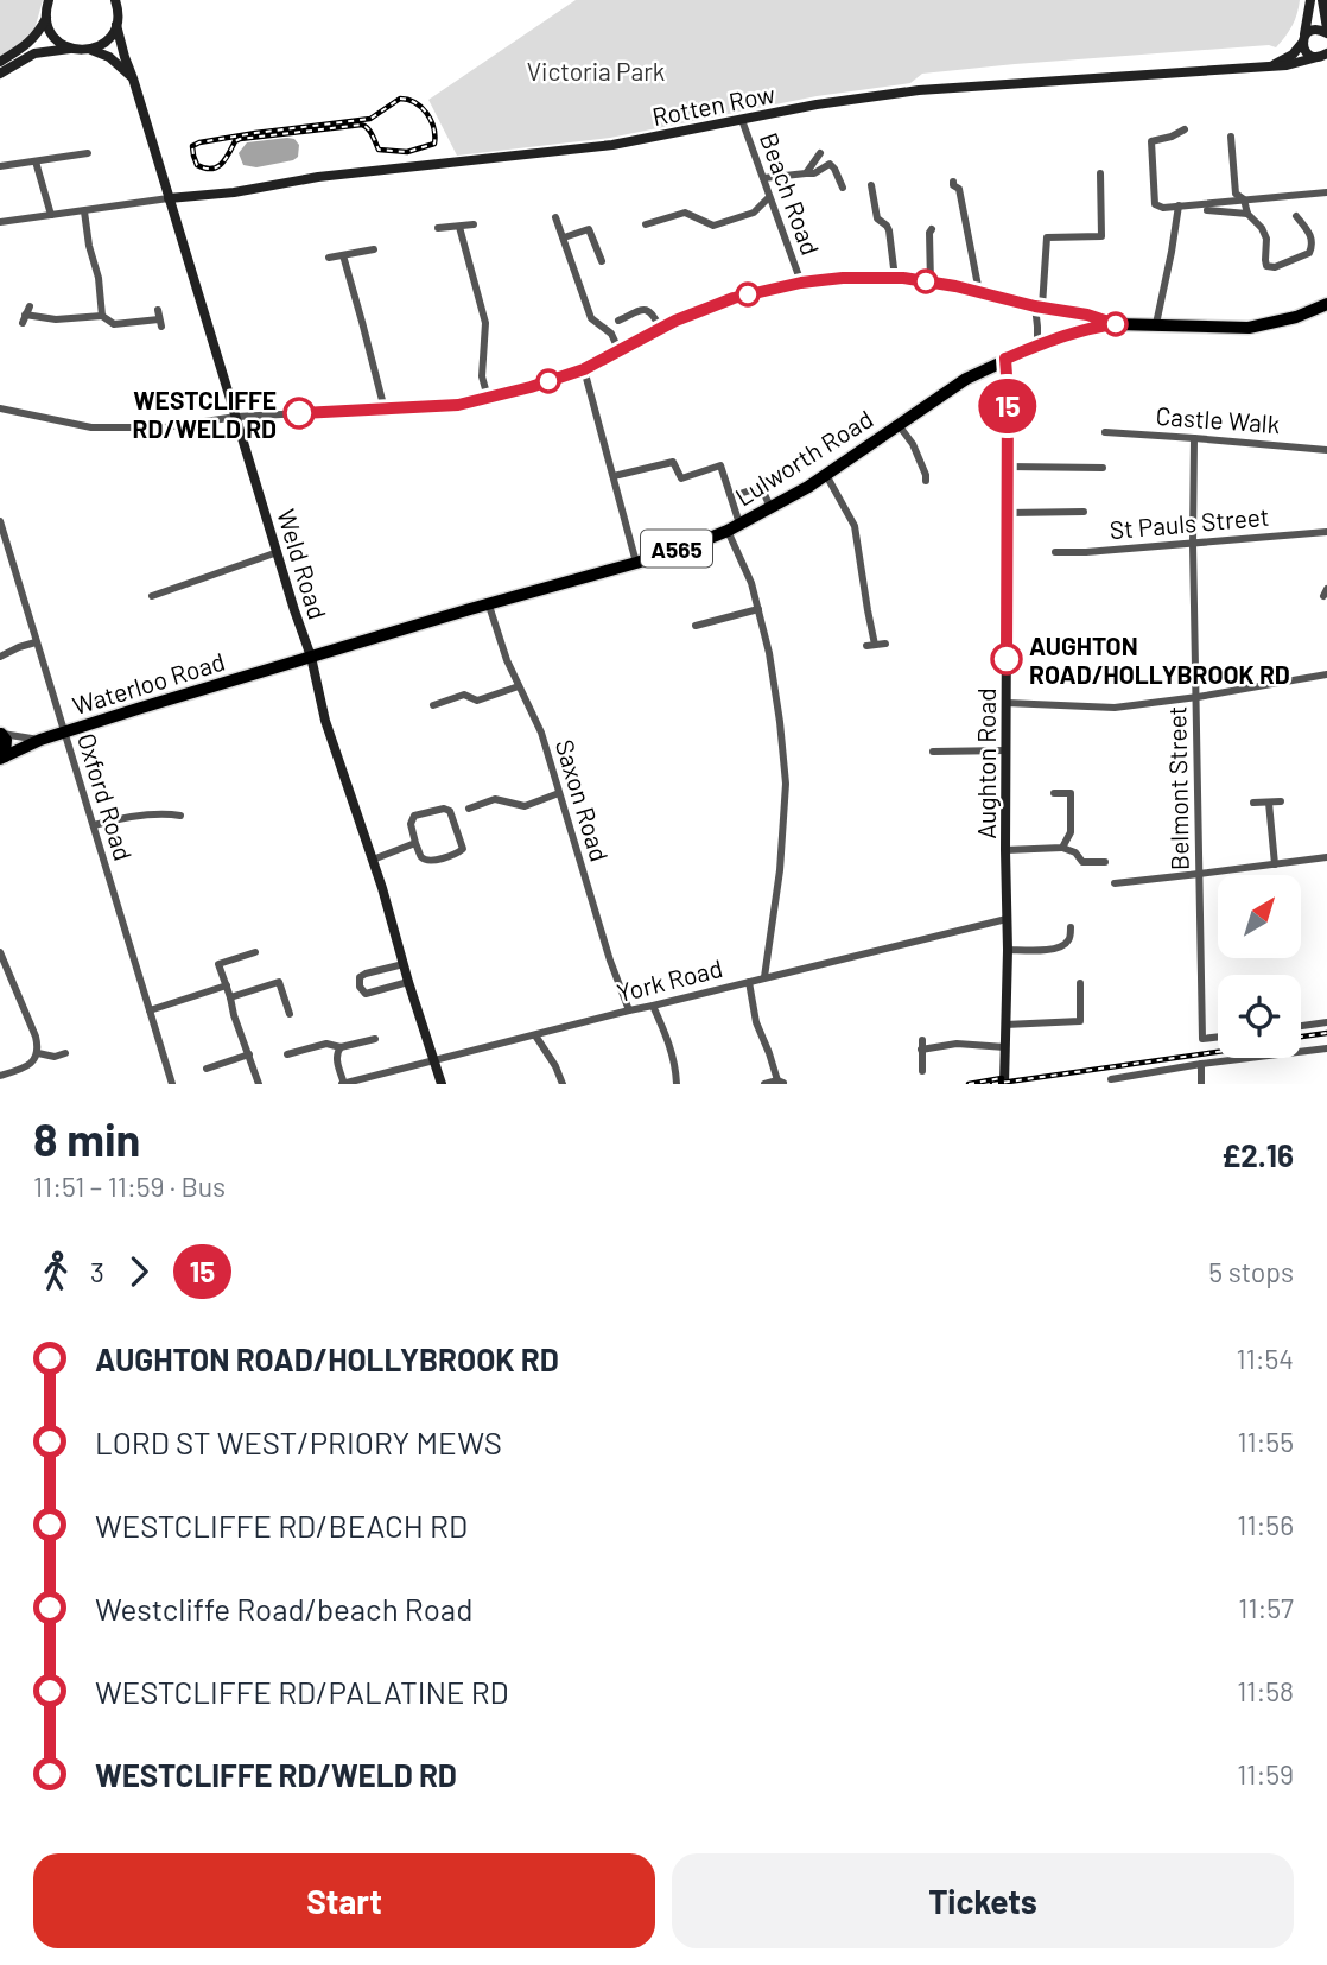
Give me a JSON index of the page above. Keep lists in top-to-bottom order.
{
  "streets": {
    "highway": ["Lulworth Road", "A565", "Waterloo Road"],
    "street": [
      "Rotten Row",
      "Beach Road",
      "Castle Walk",
      "St Pauls Street",
      "Weld Road",
      "Aughton Road",
      "Belmont Street",
      "Oxford Road",
      "Saxon Road",
      "York Road"
    ]
  },
  "crossings": [
    ["Rotten Row", "Beach Road"],
    ["Rotten Row", "Weld Road"],
    ["Castle Walk", "Belmont Street"],
    ["Lulworth Road", "A565"],
    ["Lulworth Road", "Weld Road"],
    ["Lulworth Road", "Waterloo Road"],
    ["Lulworth Road", "Aughton Road"],
    ["Lulworth Road", "Saxon Road"],
    ["St Pauls Street", "Belmont Street"],
    ["Weld Road", "Waterloo Road"],
    ["Weld Road", "York Road"],
    ["Waterloo Road", "Oxford Road"],
    ["Aughton Road", "York Road"],
    ["Saxon Road", "York Road"]
  ],
  "parks": ["Victoria Park"],
  "places": ["WESTCLIFFE RD/WELD RD", "AUGHTON ROAD/HOLLYBROOK RD"],
  "lines": ["bus line 15"],
  "north": "top right",
  "page": {
    "on_map": "15",
    "heading": ["8 min", "11:51 – 11:59 · Bus", "£2.16"],
    "legs": ["3", "15", "5 stops"],
    "list": [
      {
        "name": "AUGHTON ROAD/HOLLYBROOK RD",
        "value": "11:54"
      },
      {
        "name": "LORD ST WEST/PRIORY MEWS",
        "value": "11:55"
      },
      {
        "name": "WESTCLIFFE RD/BEACH RD",
        "value": "11:56"
      },
      {
        "name": "Westcliffe Road/beach Road",
        "value": "11:57"
      },
      {
        "name": "WESTCLIFFE RD/PALATINE RD",
        "value": "11:58"
      },
      {
        "name": "WESTCLIFFE RD/WELD RD",
        "value": "11:59"
      }
    ],
    "buttons": ["Start", "Tickets"]
  }
}
